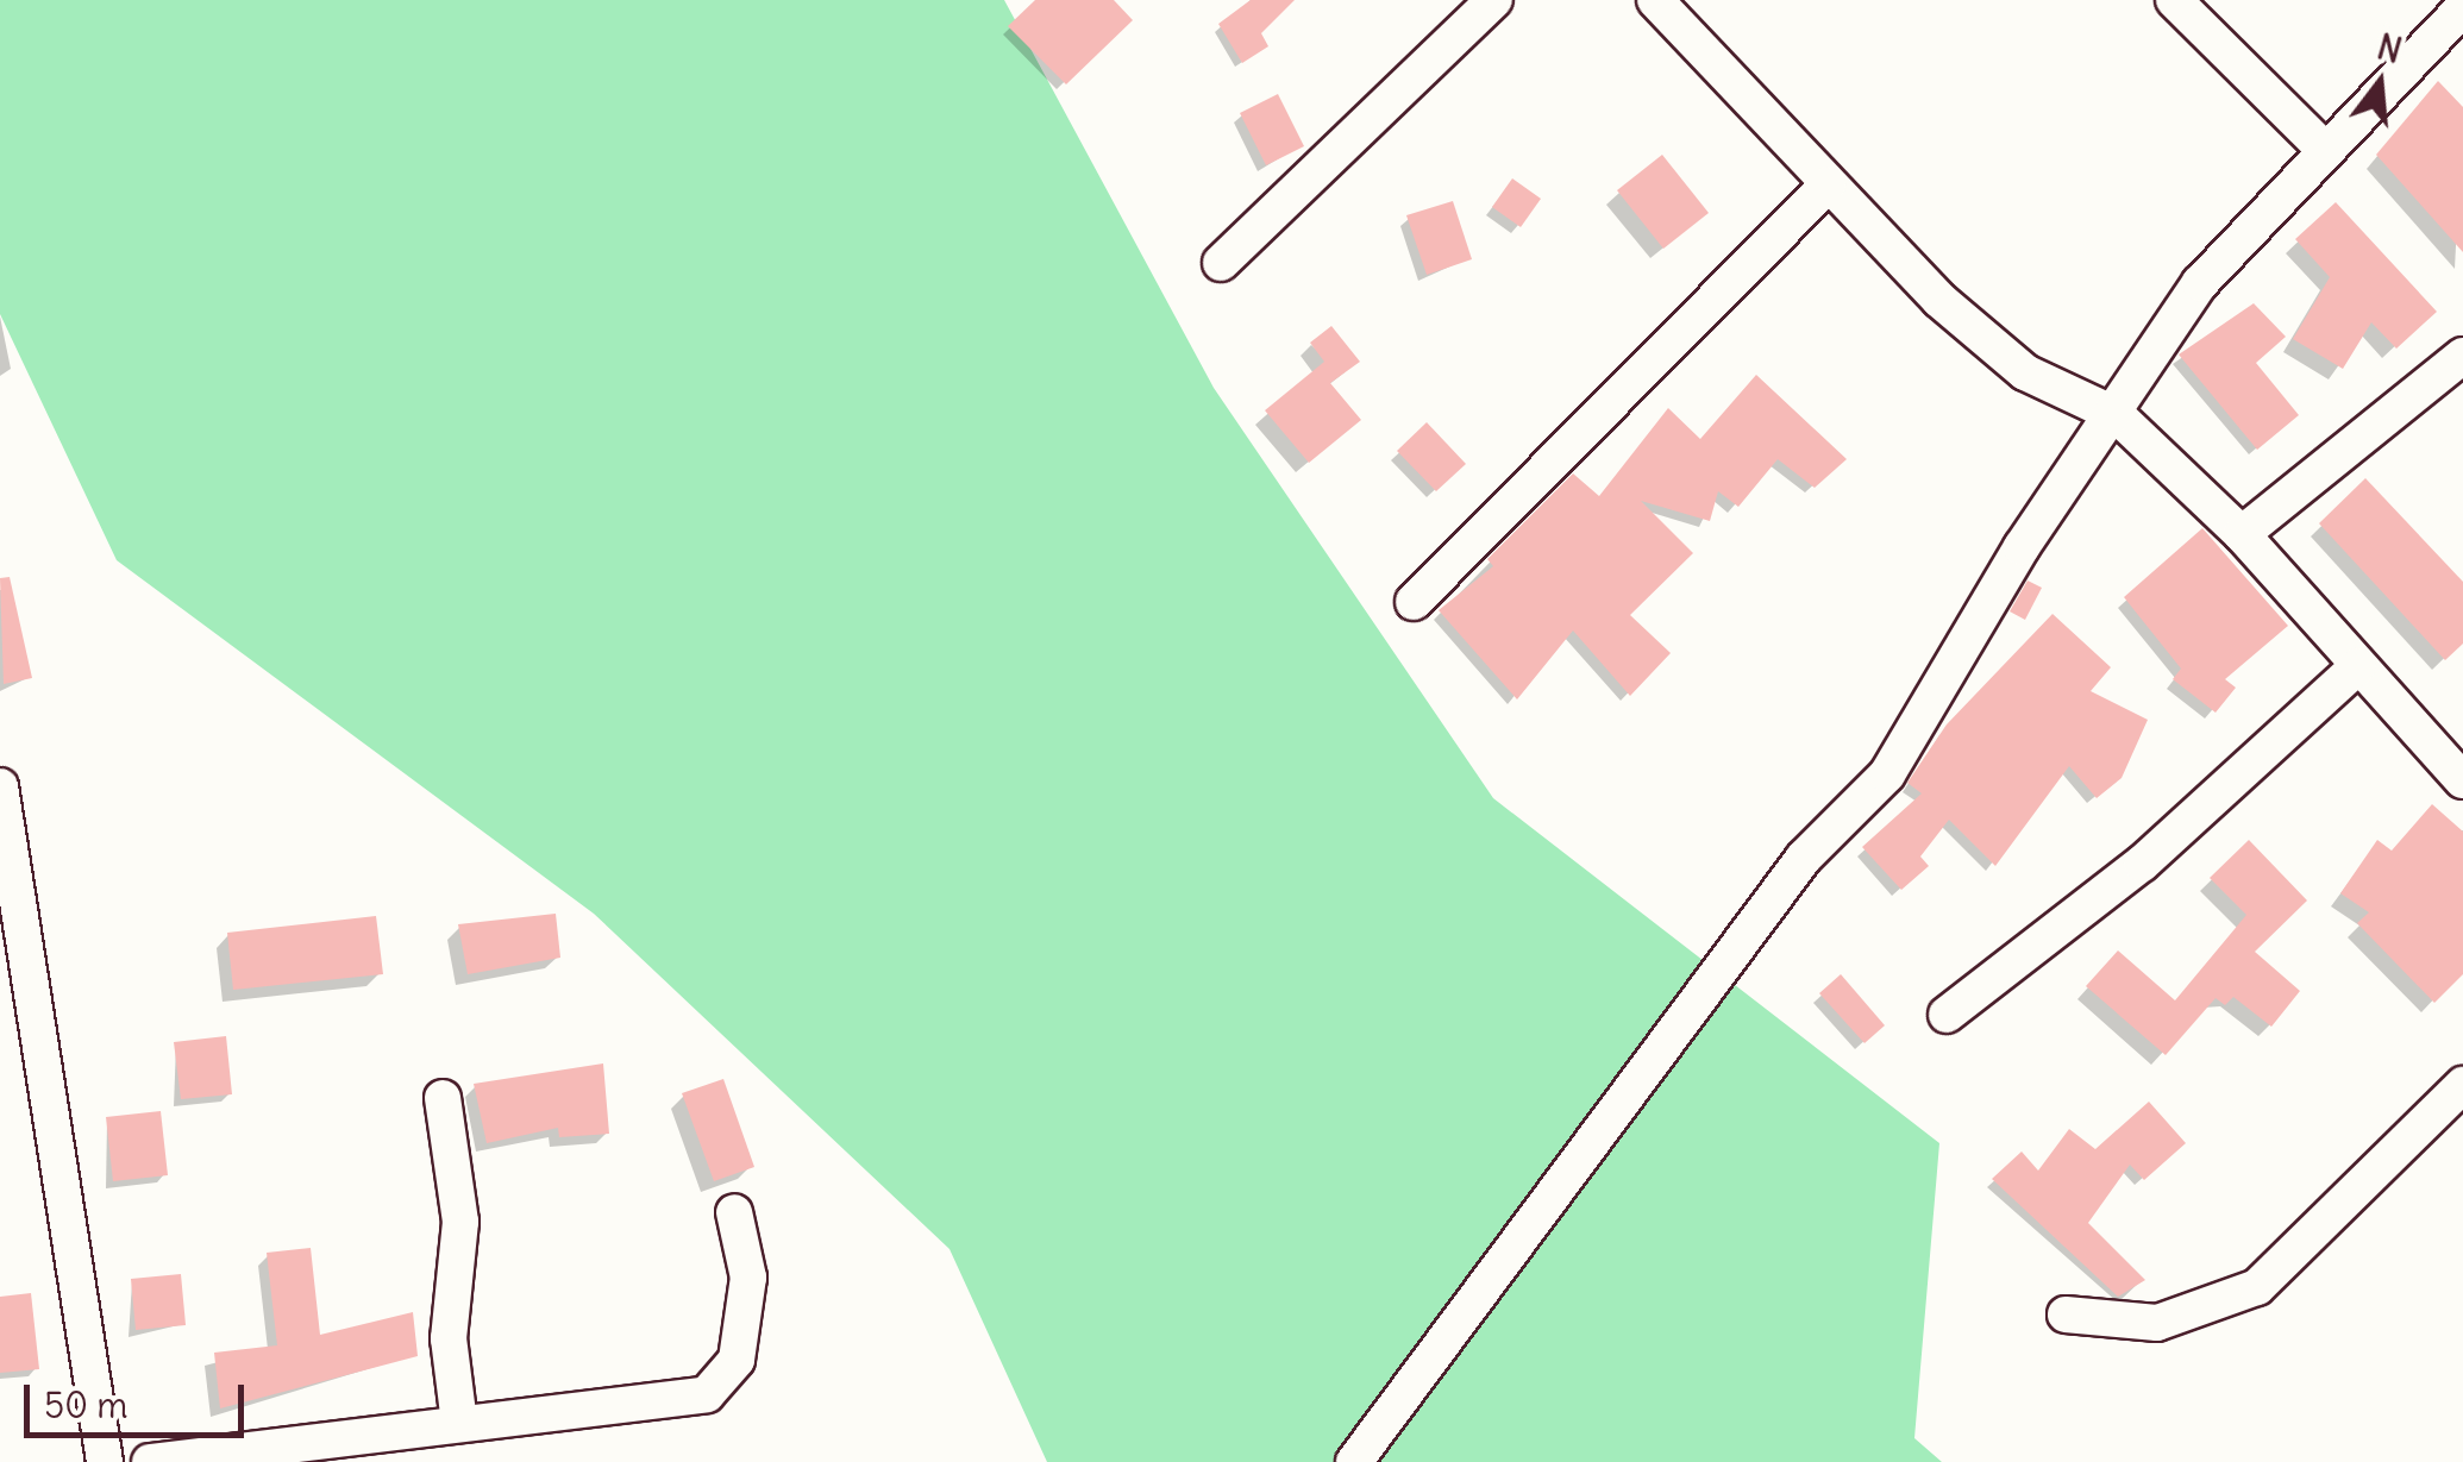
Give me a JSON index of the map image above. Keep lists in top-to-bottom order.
{
  "scale_bar": "50 m",
  "north": "top"
}
